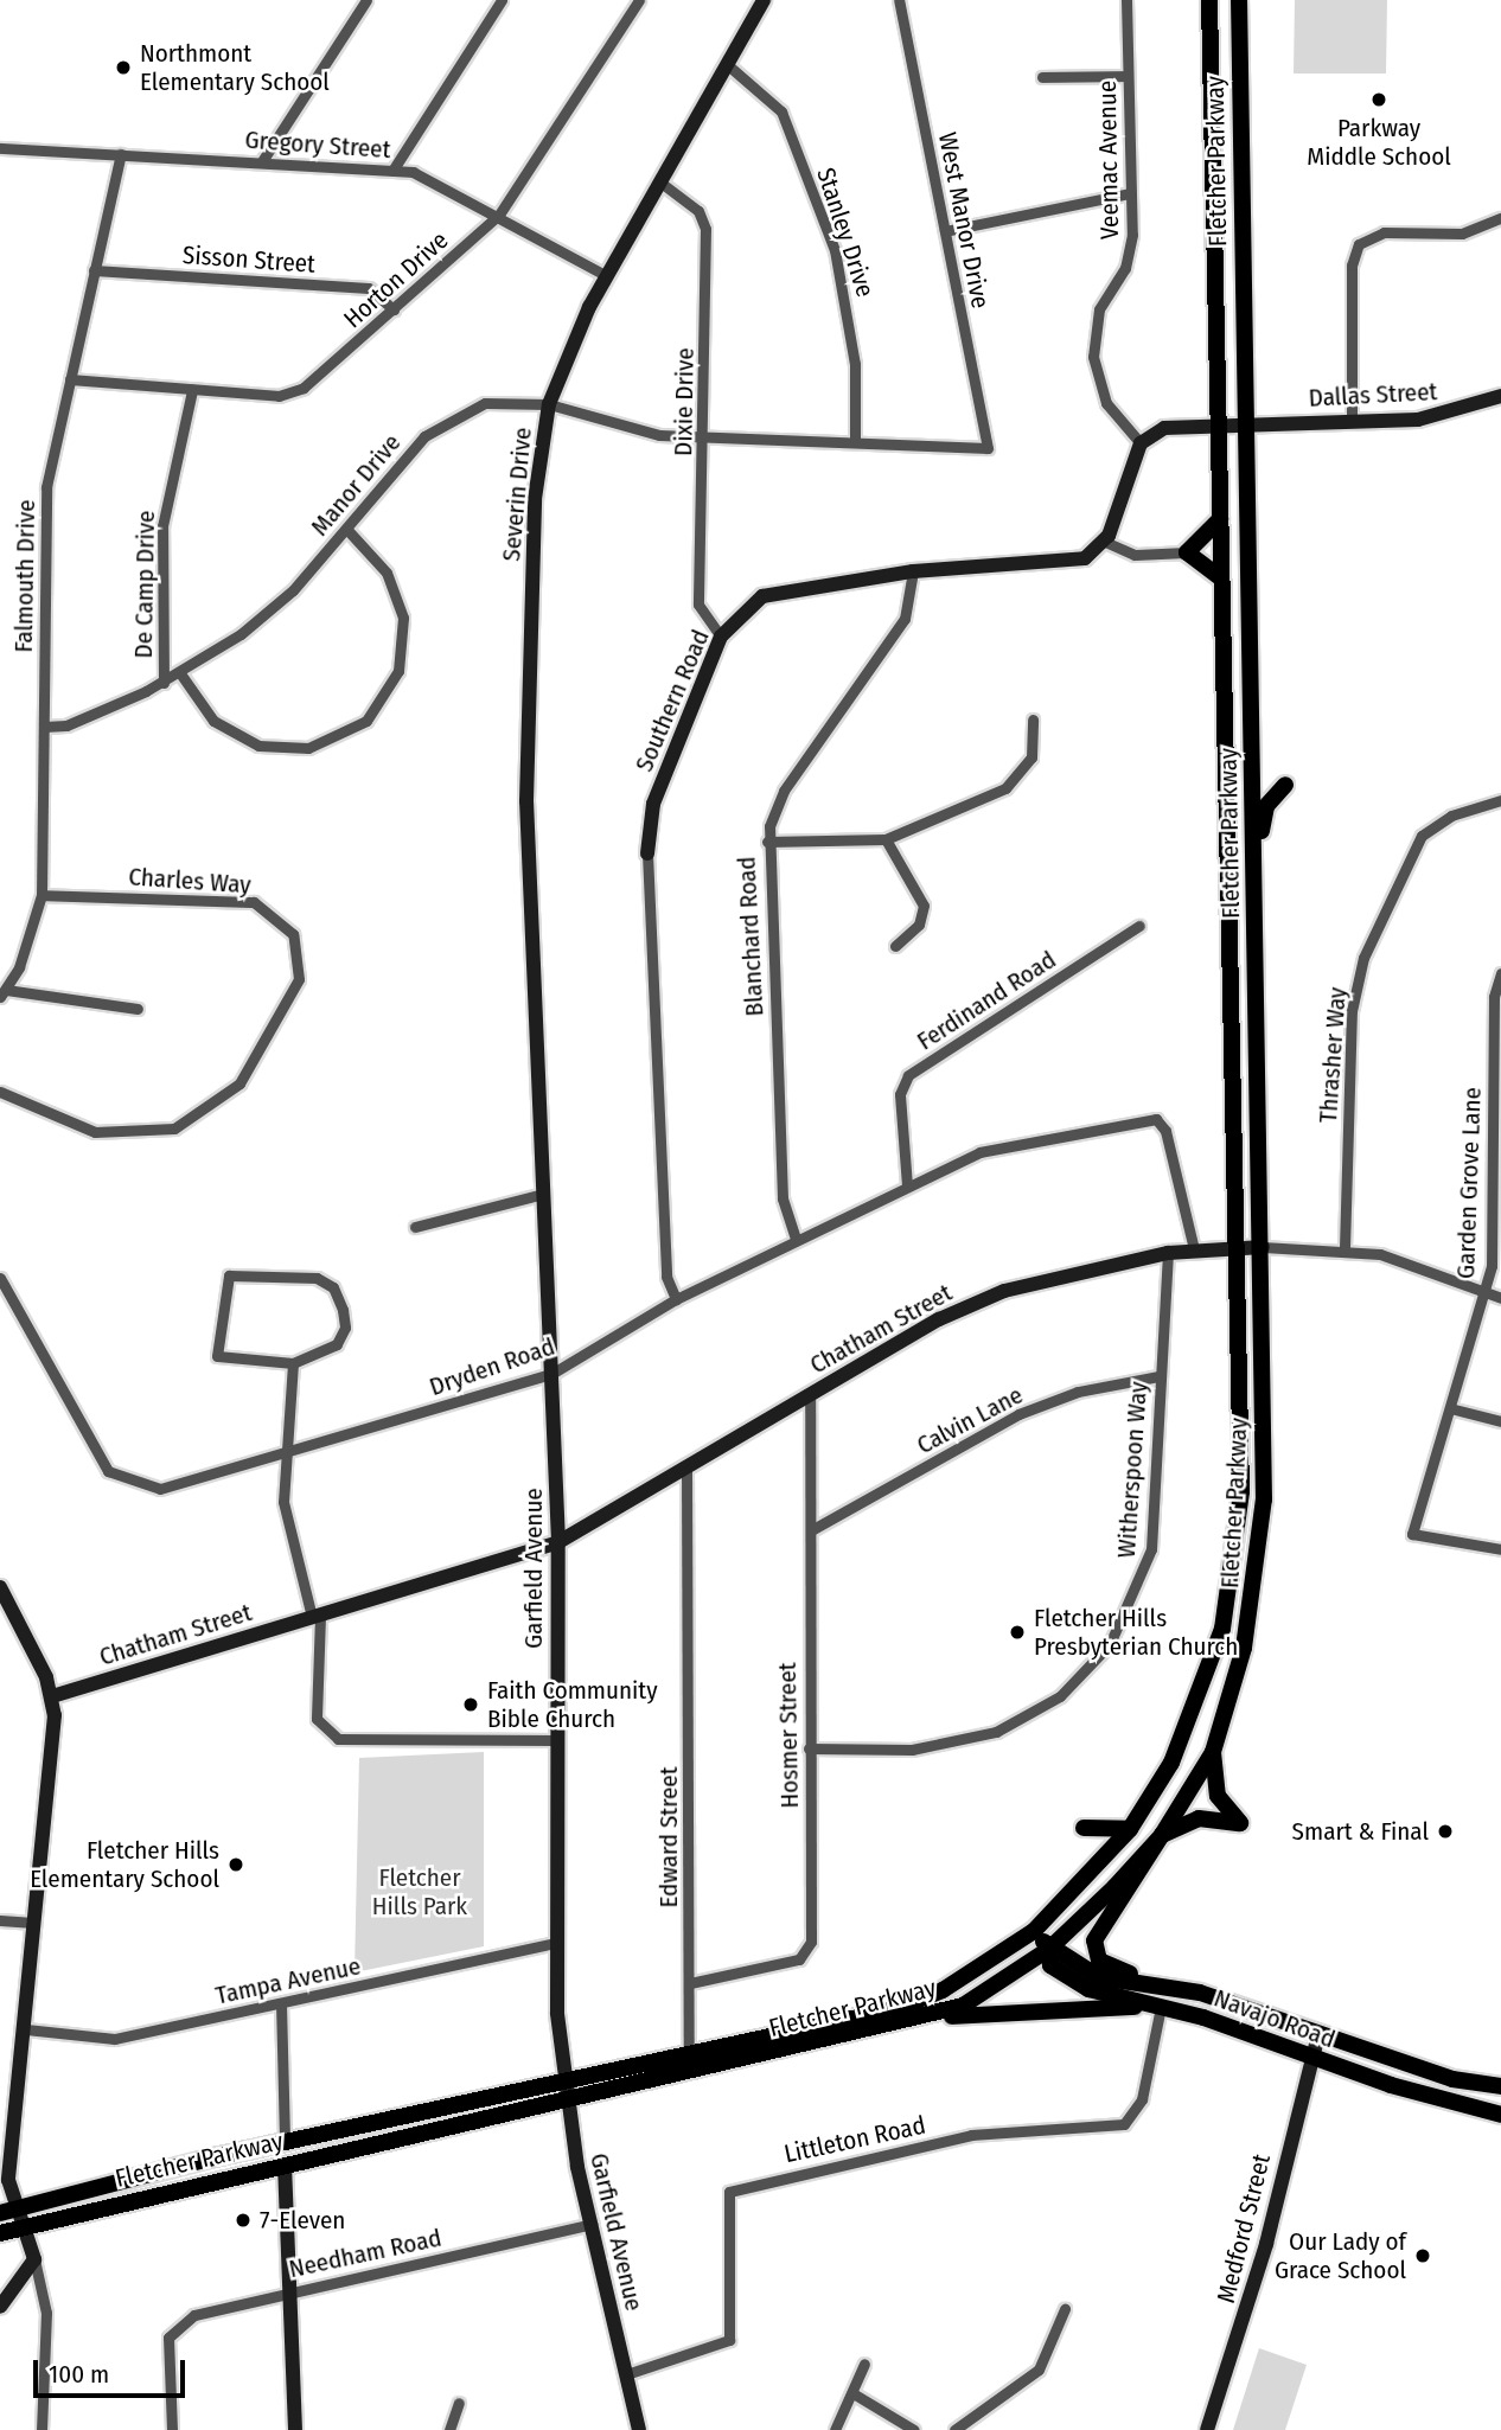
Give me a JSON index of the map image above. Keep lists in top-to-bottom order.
{
  "streets": {
    "main road": ["Fletcher Parkway", "Navajo Road"],
    "street": [
      "Gregory Street",
      "Veemac Avenue",
      "West Manor Drive",
      "Stanley Drive",
      "Sisson Street",
      "Horton Drive",
      "Dallas Street",
      "Dixie Drive",
      "Manor Drive",
      "Severin Drive",
      "Falmouth Drive",
      "De Camp Drive",
      "Southern Road",
      "Charles Way",
      "Blanchard Road",
      "Ferdinand Road",
      "Thrasher Way",
      "Garden Grove Lane",
      "Chatham Street",
      "Dryden Road",
      "Calvin Lane",
      "Witherspoon Way",
      "Garfield Avenue",
      "Hosmer Street",
      "Edward Street",
      "Tampa Avenue",
      "Littleton Road",
      "Medford Street",
      "Needham Road"
    ]
  },
  "crossings": [
    ["Gregory Street", "Horton Drive"],
    ["Gregory Street", "Severin Drive"],
    ["Gregory Street", "Falmouth Drive"],
    ["Fletcher Parkway", "Dallas Street"],
    ["Fletcher Parkway", "Chatham Street"],
    ["Fletcher Parkway", "Garfield Avenue"],
    ["Fletcher Parkway", "Edward Street"],
    ["Fletcher Parkway", "Navajo Road"],
    ["West Manor Drive", "Manor Drive"],
    ["Stanley Drive", "Manor Drive"],
    ["Stanley Drive", "Severin Drive"],
    ["Sisson Street", "Horton Drive"],
    ["Sisson Street", "Falmouth Drive"],
    ["Horton Drive", "Falmouth Drive"],
    ["Horton Drive", "De Camp Drive"],
    ["Dixie Drive", "Manor Drive"],
    ["Dixie Drive", "Severin Drive"],
    ["Dixie Drive", "Southern Road"],
    ["Manor Drive", "Severin Drive"],
    ["Manor Drive", "Falmouth Drive"],
    ["Manor Drive", "De Camp Drive"],
    ["Severin Drive", "Garfield Avenue"],
    ["Falmouth Drive", "Charles Way"],
    ["Southern Road", "Blanchard Road"],
    ["Southern Road", "Dryden Road"],
    ["Blanchard Road", "Dryden Road"],
    ["Ferdinand Road", "Dryden Road"],
    ["Thrasher Way", "Chatham Street"],
    ["Garden Grove Lane", "Chatham Street"],
    ["Chatham Street", "Dryden Road"],
    ["Chatham Street", "Witherspoon Way"],
    ["Chatham Street", "Garfield Avenue"],
    ["Chatham Street", "Hosmer Street"],
    ["Chatham Street", "Edward Street"],
    ["Dryden Road", "Garfield Avenue"],
    ["Calvin Lane", "Witherspoon Way"],
    ["Calvin Lane", "Hosmer Street"],
    ["Witherspoon Way", "Hosmer Street"],
    ["Garfield Avenue", "Tampa Avenue"],
    ["Garfield Avenue", "Littleton Road"],
    ["Garfield Avenue", "Needham Road"],
    ["Hosmer Street", "Edward Street"],
    ["Navajo Road", "Littleton Road"],
    ["Navajo Road", "Medford Street"]
  ],
  "parks": ["Fletcher Hills Park"],
  "places": [
    "Northmont Elementary School",
    "Parkway Middle School",
    "Fletcher Hills Presbyterian Church",
    "Faith Community Bible Church",
    "Smart & Final",
    "Fletcher Hills Elementary School",
    "7-Eleven",
    "Our Lady of Grace School"
  ],
  "scale_bar": "100 m"
}
